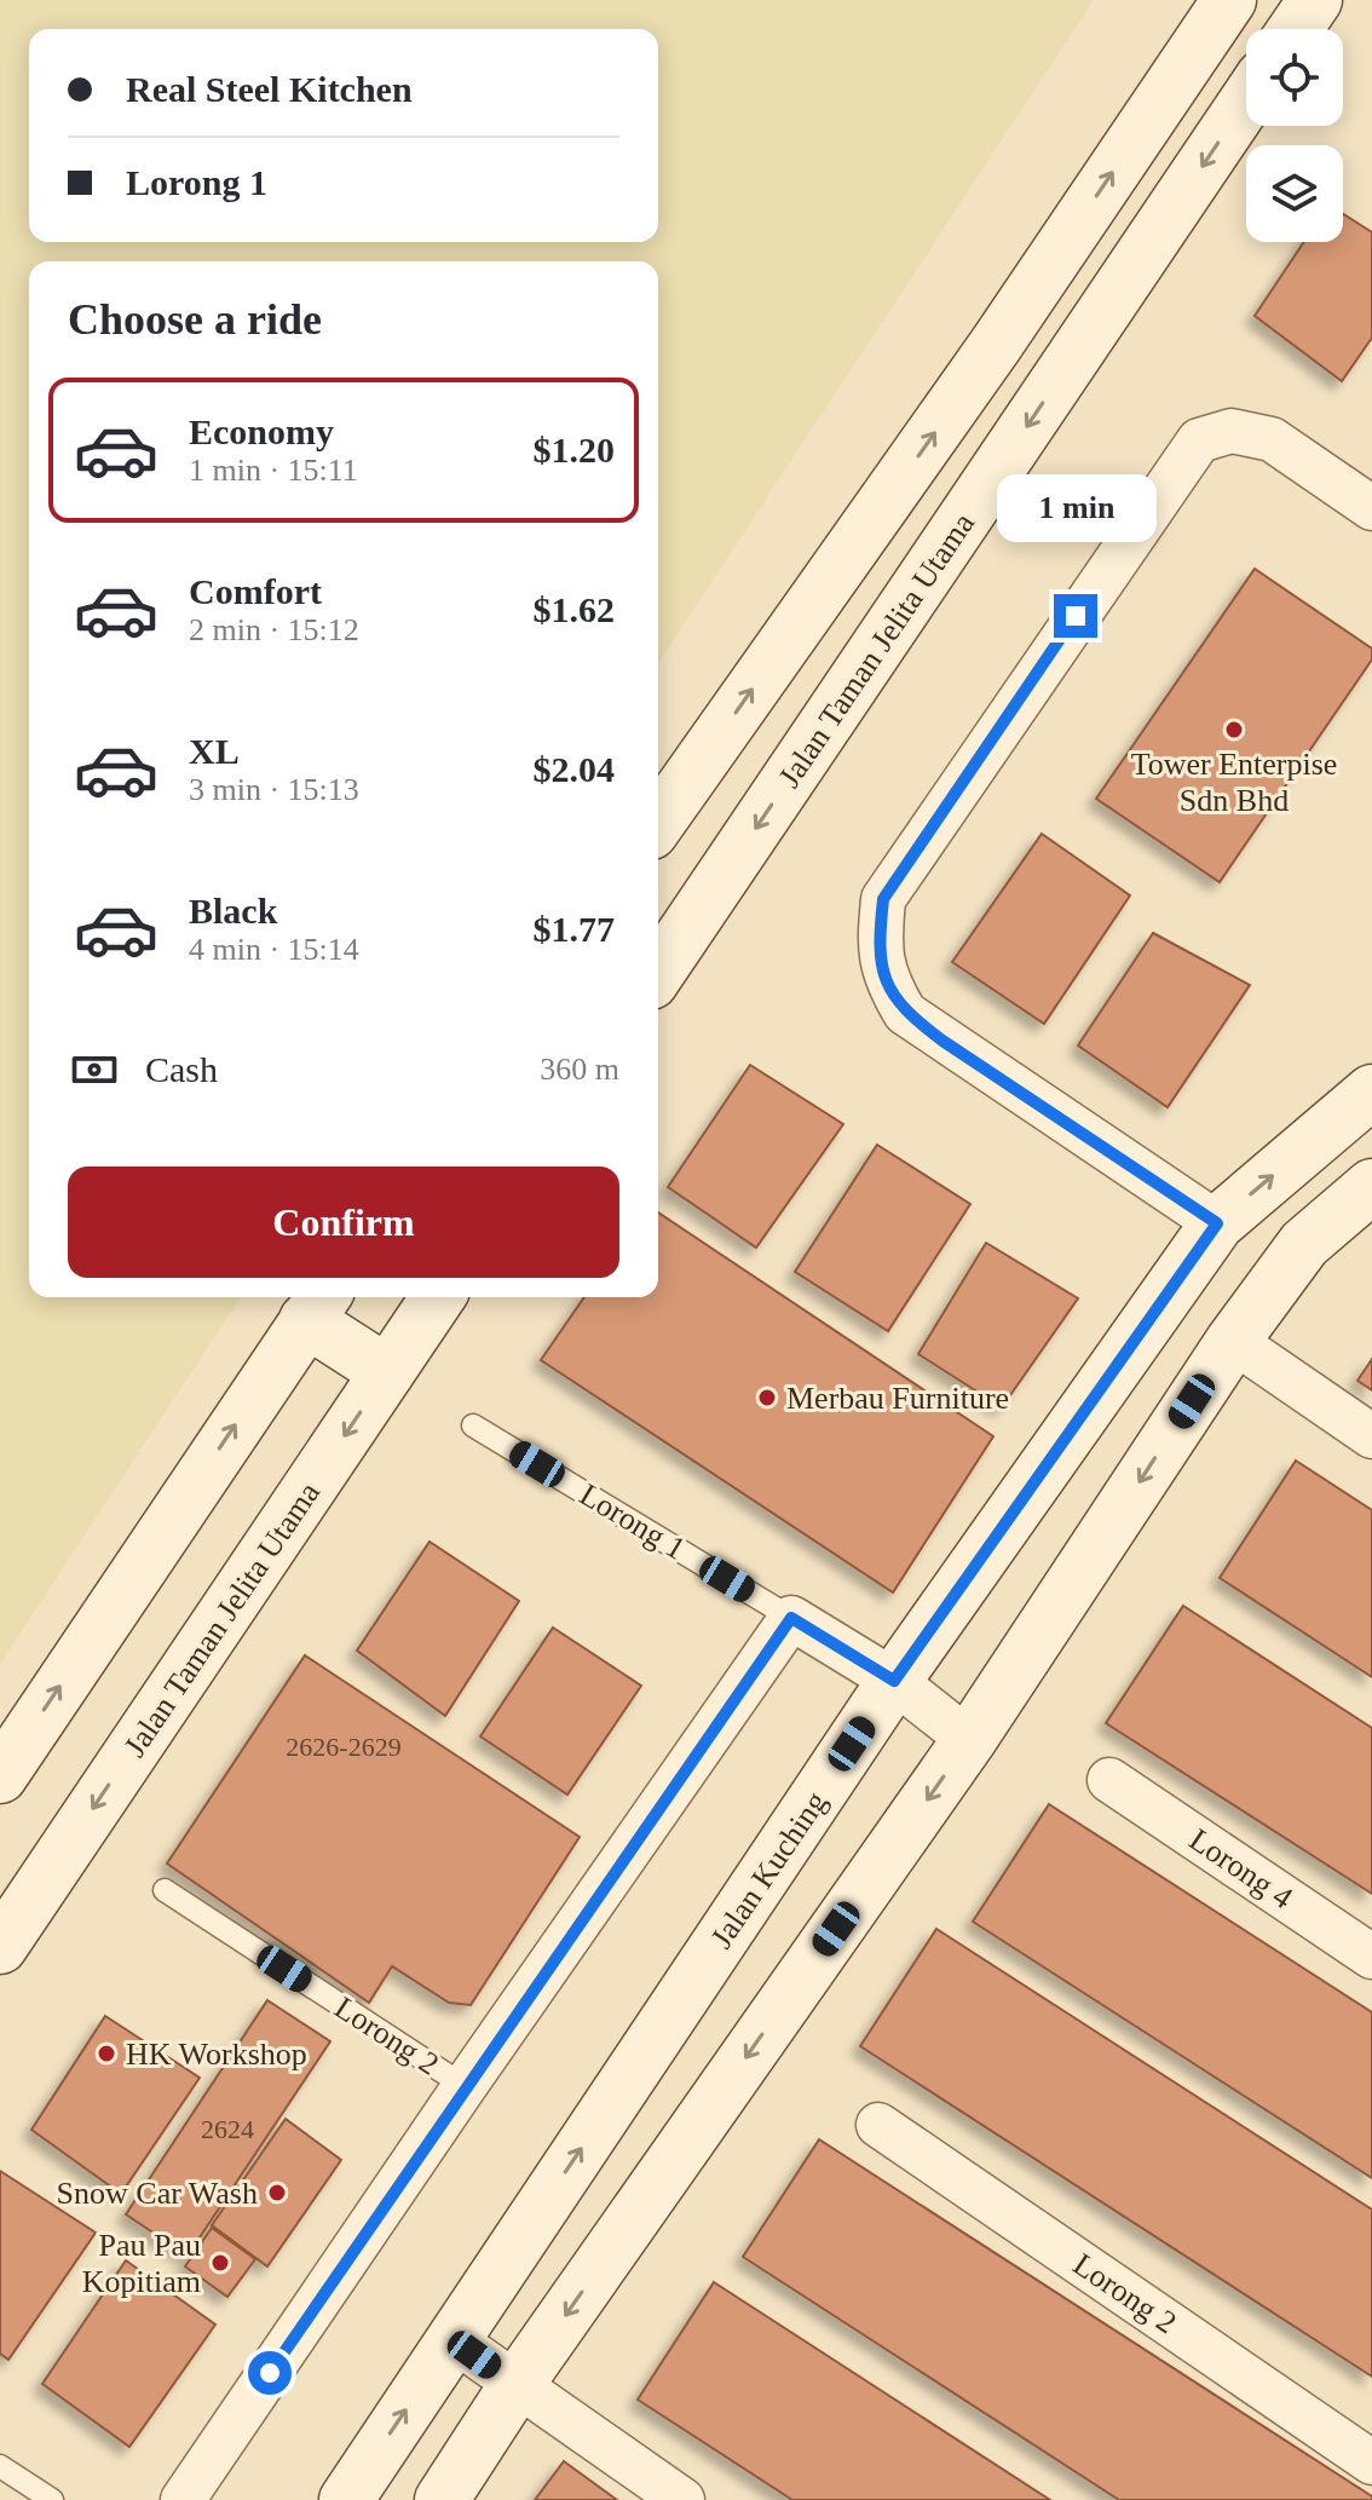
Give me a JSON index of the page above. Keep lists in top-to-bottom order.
{
  "streets": {
    "street": [
      "Jalan Taman Jelita Utama",
      "Lorong 4",
      "Jalan Kuching",
      "Lorong 2"
    ],
    "lane": ["Lorong 1"]
  },
  "places": [
    "Tower Enterpise Sdn Bhd",
    "Merbau Furniture",
    "HK Workshop",
    "Snow Car Wash",
    "Pau Pau Kopitiam"
  ],
  "house_numbers": ["2626-2629", "2624"],
  "page": {
    "banner": ["Real Steel Kitchen", "Lorong 1"],
    "heading": "Choose a ride",
    "list": [
      {
        "name": "Economy",
        "note": "1 min · 15:11",
        "value": "$1.20"
      },
      {
        "name": "Comfort",
        "note": "2 min · 15:12",
        "value": "$1.62"
      },
      {
        "name": "XL",
        "note": "3 min · 15:13",
        "value": "$2.04"
      },
      {
        "name": "Black",
        "note": "4 min · 15:14",
        "value": "$1.77"
      }
    ],
    "bubble": "1 min",
    "pay": ["Cash", "360 m"],
    "buttons": "Confirm"
  }
}
